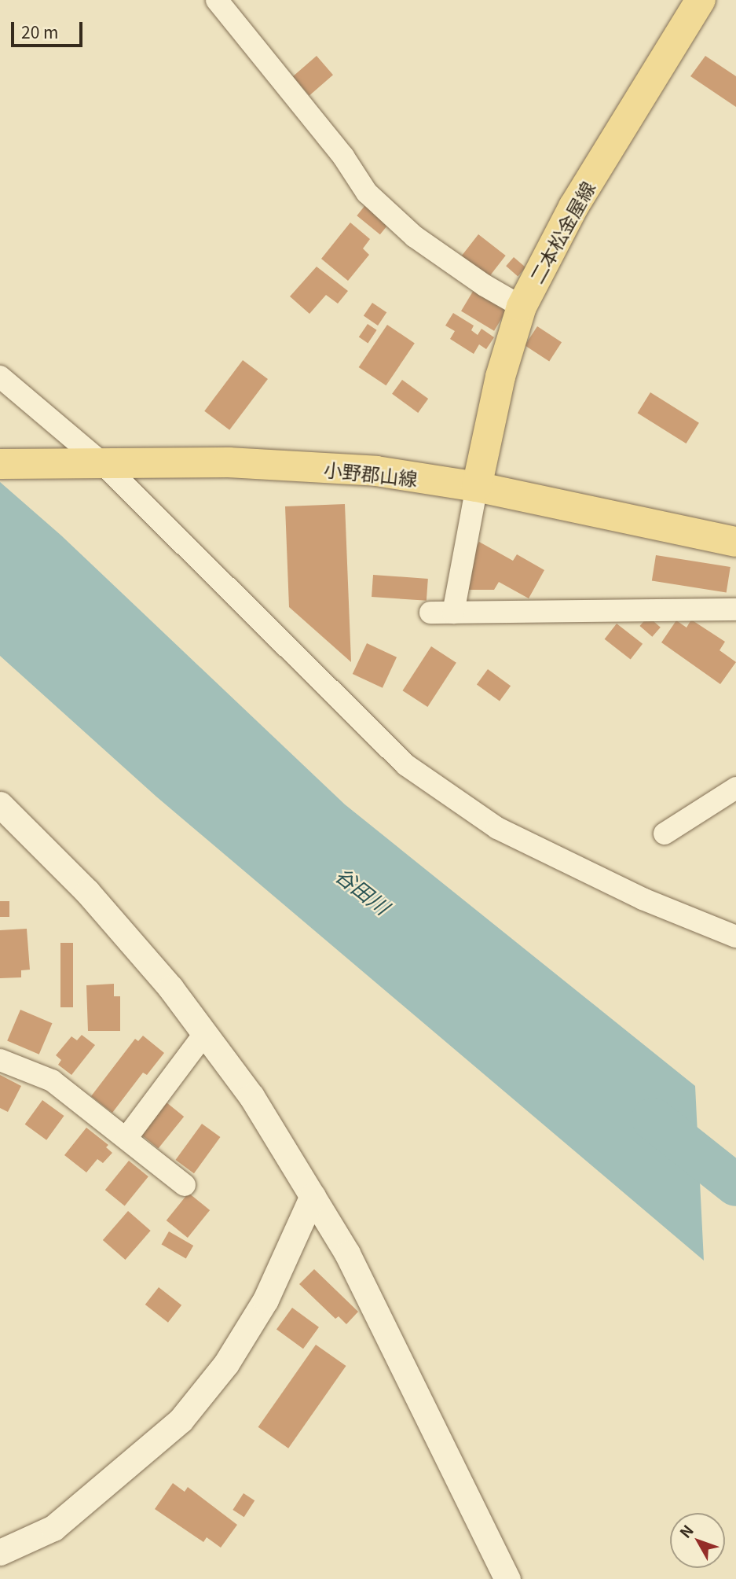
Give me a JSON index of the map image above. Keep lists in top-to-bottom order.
{
  "streets": {
    "main road": ["二本松金屋線", "小野郡山線"]
  },
  "crossings": [
    ["二本松金屋線", "小野郡山線"]
  ],
  "water": ["谷田川"],
  "scale_bar": "20 m",
  "north": "top left"
}
